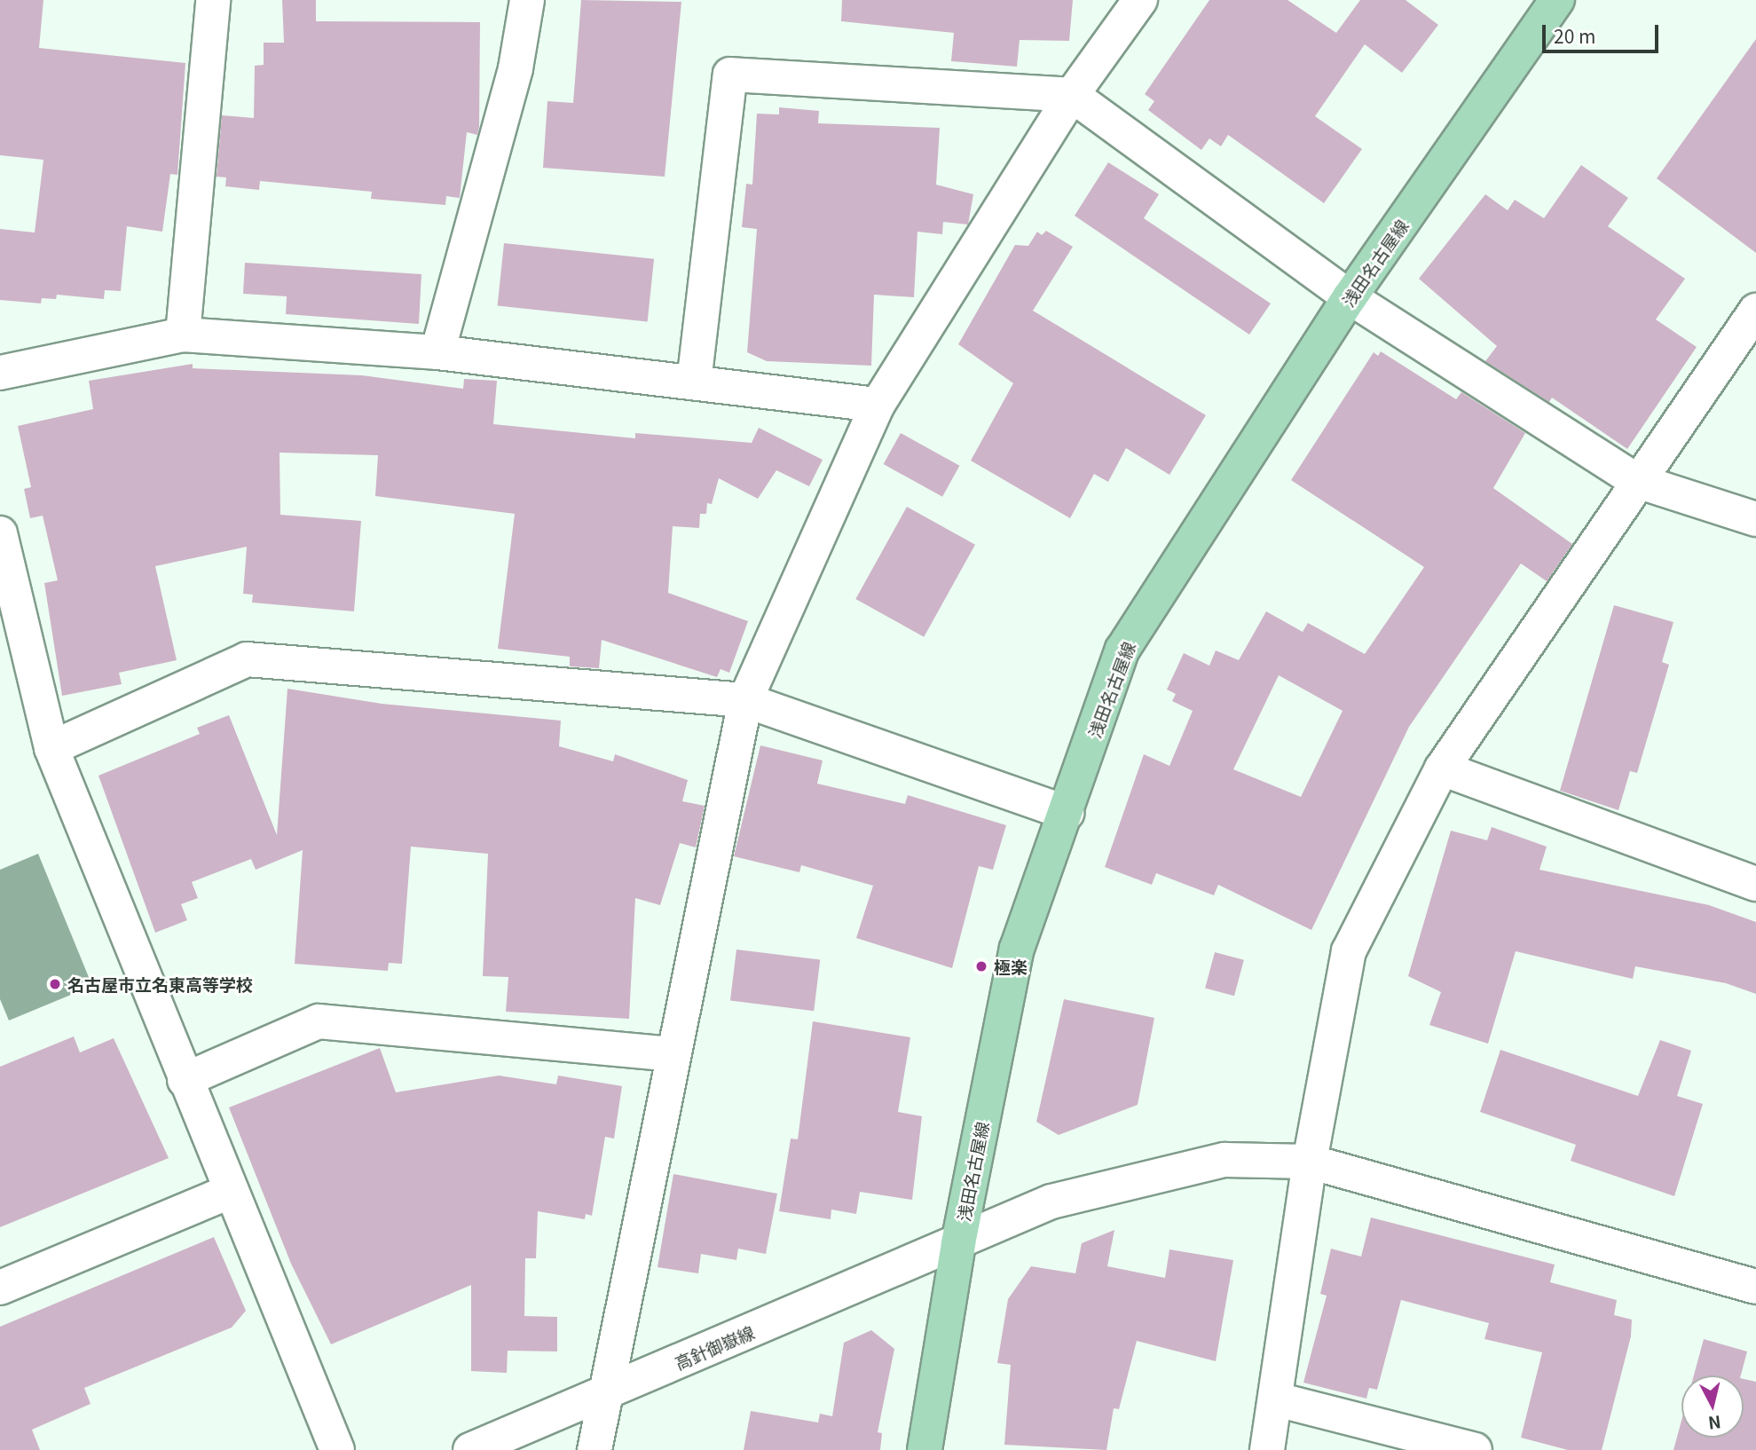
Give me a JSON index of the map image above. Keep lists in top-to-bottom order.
{
  "streets": {
    "main road": ["浅田名古屋線"],
    "street": ["高針御嶽線"]
  },
  "crossings": [
    ["浅田名古屋線", "高針御嶽線"]
  ],
  "places": ["極楽", "名古屋市立名東高等学校"],
  "scale_bar": "20 m",
  "north": "bottom"
}
